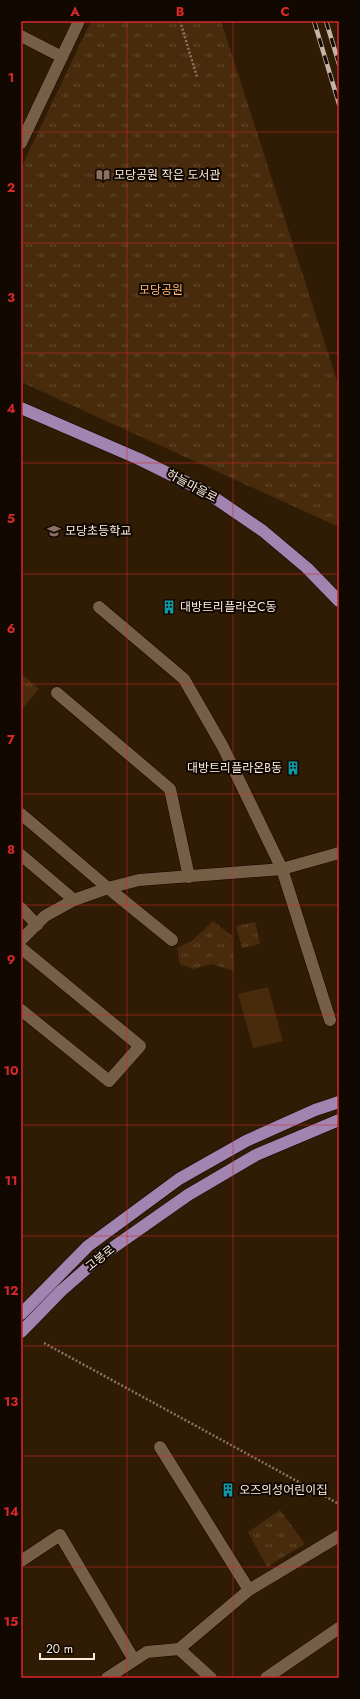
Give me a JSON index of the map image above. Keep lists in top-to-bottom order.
{
  "streets": {
    "main road": ["하늘마을로", "고봉로"]
  },
  "parks": ["모당공원"],
  "places": {
    "library": ["모당공원 작은 도서관"],
    "school or university": ["모당초등학교"],
    "building": ["대방트리플라온C동", "대방트리플라온B동", "오즈의성어린이집"]
  },
  "scale_bar": "20 m",
  "grid": {
    "columns": ["A", "B", "C"],
    "rows": [
      "1",
      "2",
      "3",
      "4",
      "5",
      "6",
      "7",
      "8",
      "9",
      "10",
      "11",
      "12",
      "13",
      "14",
      "15"
    ]
  }
}
